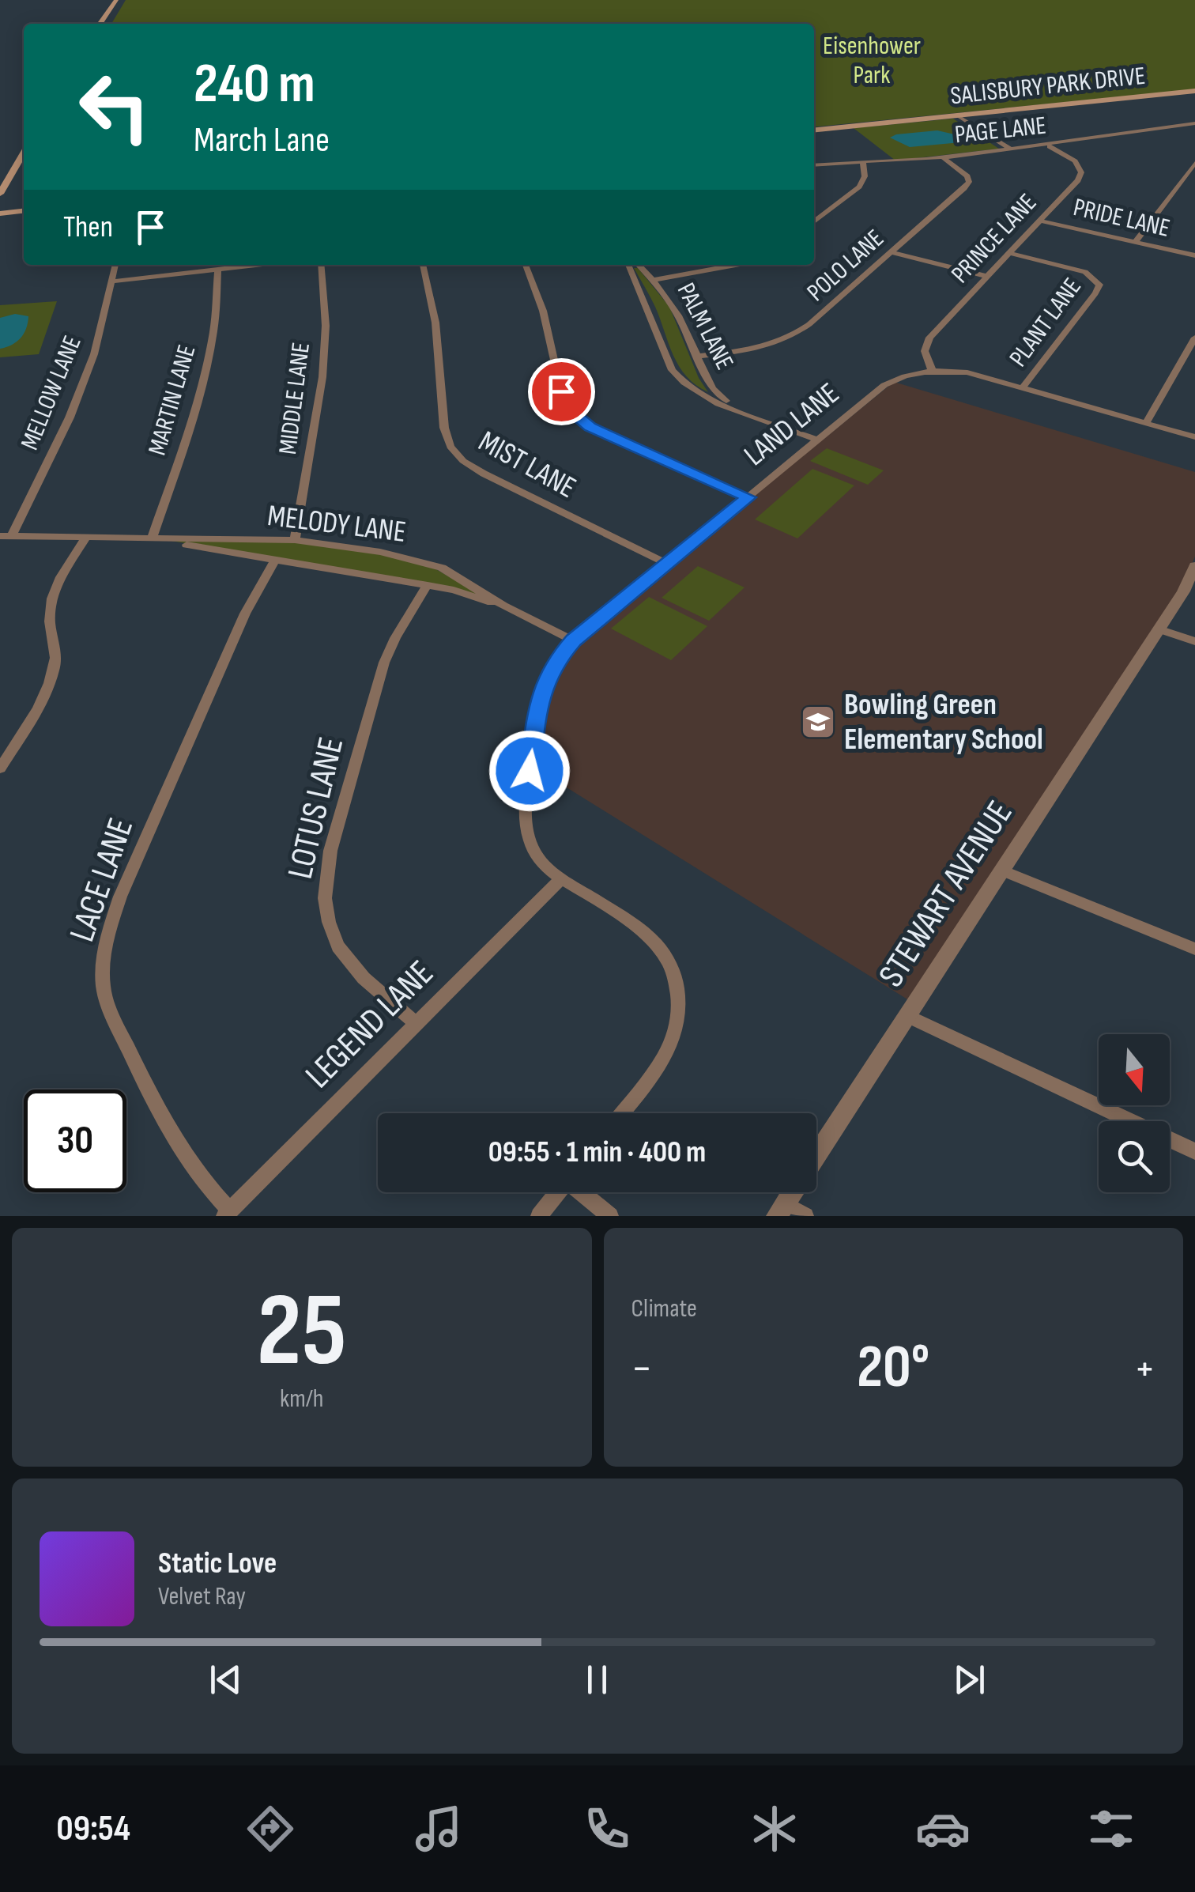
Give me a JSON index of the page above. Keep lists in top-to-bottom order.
{
  "streets": {
    "main road": ["SALISBURY PARK DRIVE"],
    "street": [
      "PAGE LANE",
      "PRIDE LANE",
      "PRINCE LANE",
      "POLO LANE",
      "PLANT LANE",
      "PALM LANE",
      "MELLOW LANE",
      "MIDDLE LANE",
      "MARTIN LANE",
      "LAND LANE",
      "MIST LANE",
      "MELODY LANE",
      "LOTUS LANE",
      "LACE LANE",
      "STEWART AVENUE",
      "LEGEND LANE"
    ]
  },
  "crossings": [
    ["PAGE LANE", "PRINCE LANE"],
    ["PAGE LANE", "POLO LANE"],
    ["PRIDE LANE", "PRINCE LANE"],
    ["PRINCE LANE", "PLANT LANE"],
    ["PRINCE LANE", "LAND LANE"],
    ["POLO LANE", "PALM LANE"],
    ["PLANT LANE", "LAND LANE"],
    ["PALM LANE", "LAND LANE"],
    ["MELLOW LANE", "MELODY LANE"],
    ["MIDDLE LANE", "MELODY LANE"],
    ["MARTIN LANE", "MELODY LANE"],
    ["LAND LANE", "MIST LANE"],
    ["LAND LANE", "MELODY LANE"],
    ["LAND LANE", "LEGEND LANE"],
    ["MELODY LANE", "LOTUS LANE"],
    ["MELODY LANE", "LACE LANE"],
    ["LOTUS LANE", "LEGEND LANE"],
    ["LACE LANE", "LEGEND LANE"]
  ],
  "parks": ["Eisenhower Park"],
  "places": {
    "school or university": ["Bowling Green Elementary School"]
  },
  "north": "bottom",
  "page": {
    "turn": ["240 m", "March Lane"],
    "then": "Then",
    "limit": "30",
    "trip": "09:55 · 1 min · 400 m",
    "tile": [
      ["25", "km/h"],
      "Climate"
    ],
    "heat": ["−", "20°", "+"],
    "song": ["Static Love", "Velvet Ray"],
    "tabs": "09:54"
  }
}
